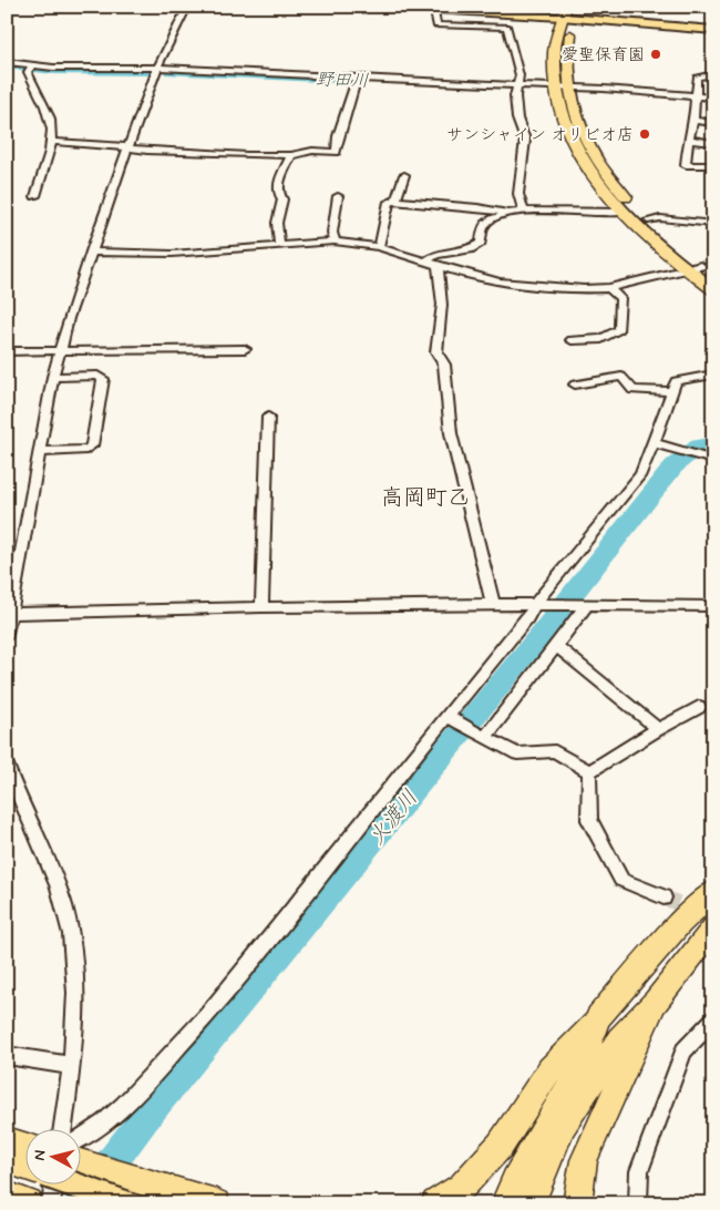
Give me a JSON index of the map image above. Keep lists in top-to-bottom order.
{
  "districts": ["高岡町乙"],
  "water": ["野田川", "火渡川"],
  "places": ["愛聖保育園", "サンシャイン オリビオ店"],
  "north": "left"
}
